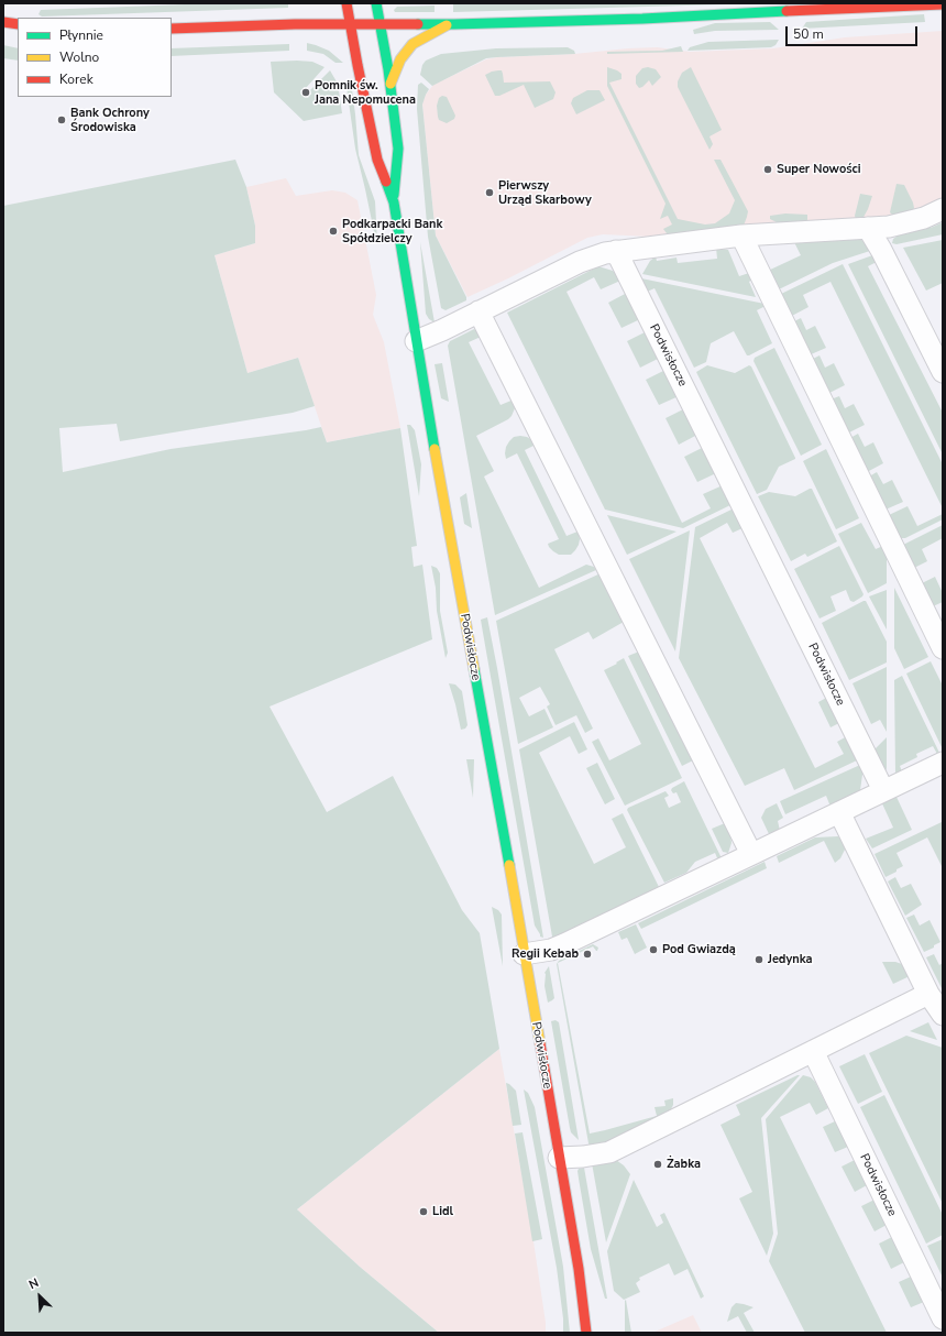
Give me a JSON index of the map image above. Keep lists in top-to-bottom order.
{
  "streets": {
    "street": ["Podwisłocze"]
  },
  "places": [
    "Pomnik św. Jana Nepomucena",
    "Bank Ochrony Środowiska",
    "Super Nowości",
    "Pierwszy Urząd Skarbowy",
    "Podkarpacki Bank Spółdzielczy",
    "Pod Gwiazdą",
    "Regii Kebab",
    "Jedynka",
    "Żabka",
    "Lidl"
  ],
  "legend": ["Płynnie", "Wolno", "Korek"],
  "scale_bar": "50 m",
  "north": "top left"
}
